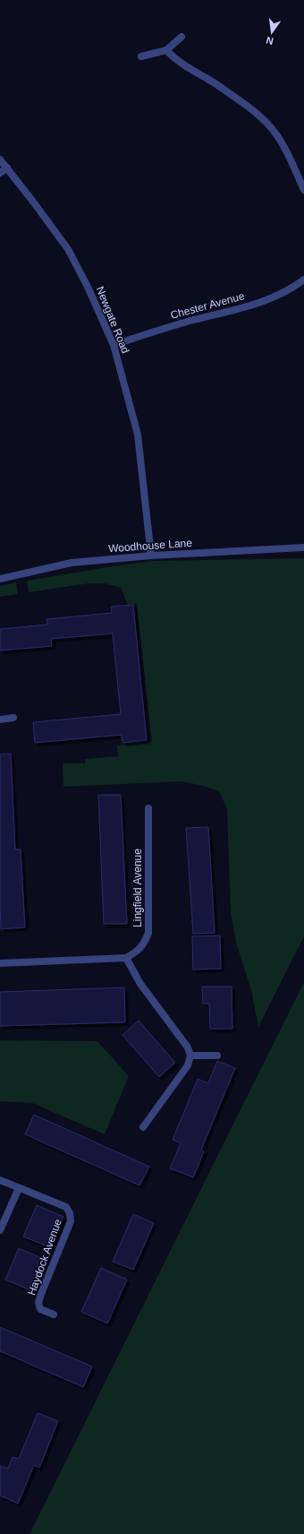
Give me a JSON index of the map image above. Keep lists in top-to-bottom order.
{
  "streets": {
    "street": [
      "Chester Avenue",
      "Newgate Road",
      "Woodhouse Lane",
      "Lingfield Avenue",
      "Haydock Avenue"
    ]
  },
  "crossings": [
    ["Chester Avenue", "Newgate Road"],
    ["Newgate Road", "Woodhouse Lane"]
  ],
  "north": "bottom"
}
